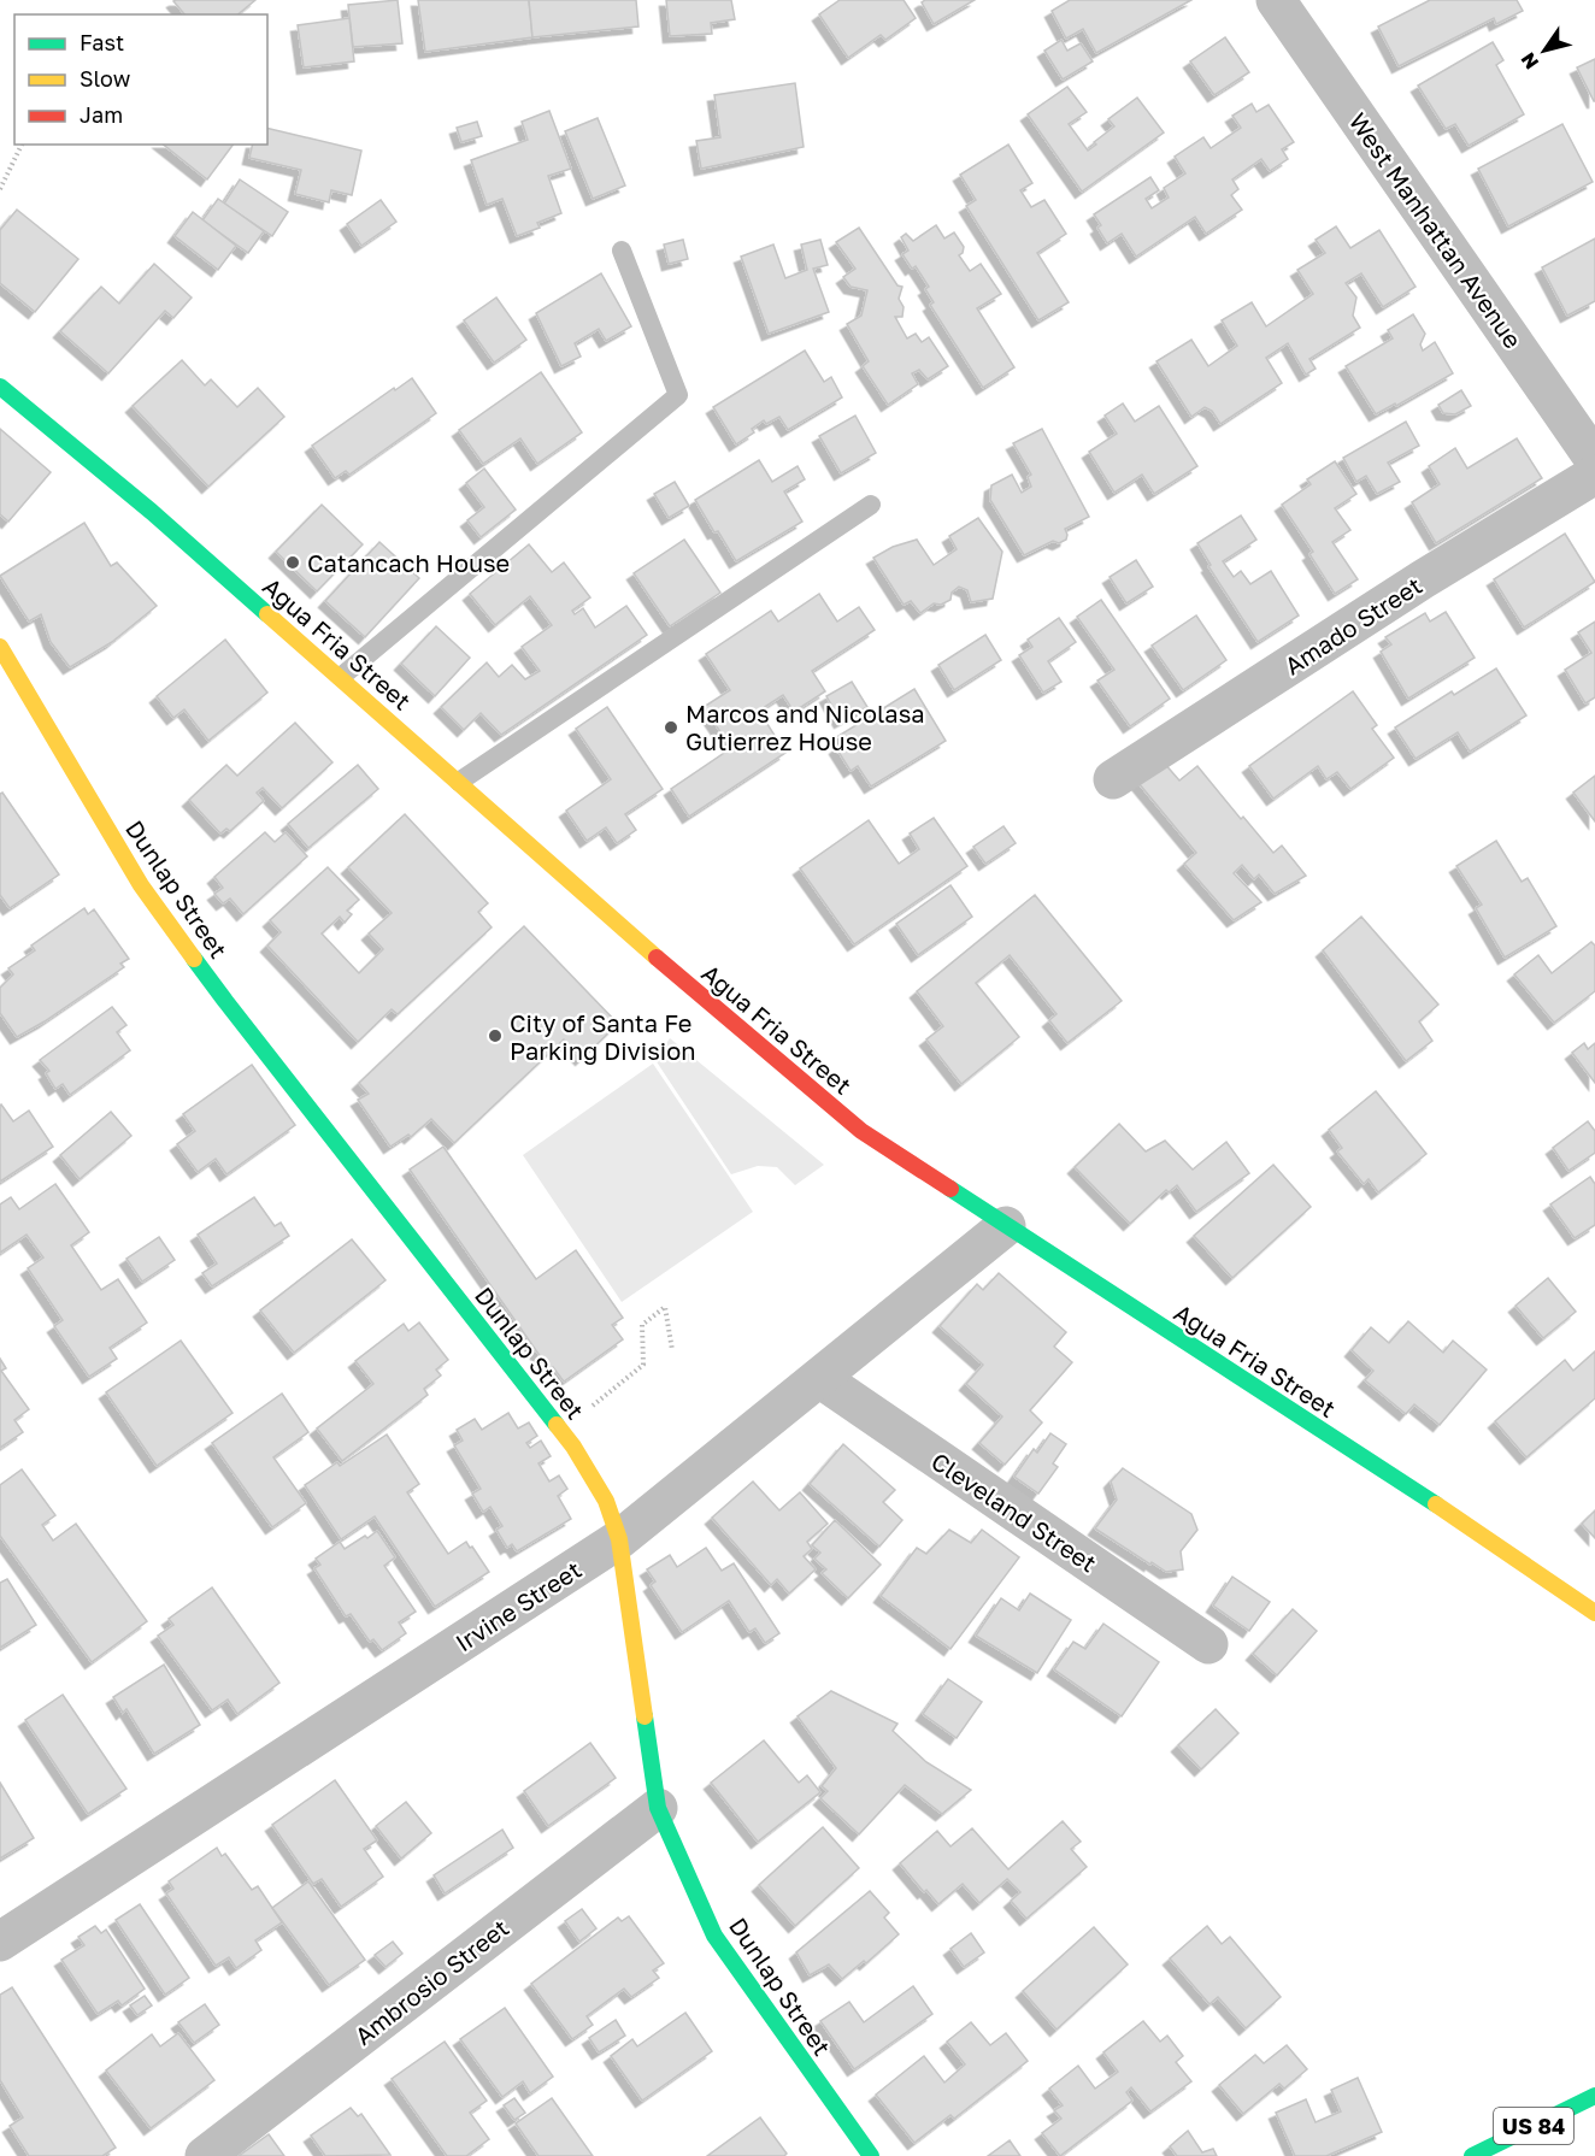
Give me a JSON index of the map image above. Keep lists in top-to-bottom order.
{
  "streets": {
    "main road": ["Agua Fria Street", "Dunlap Street", "US 84"],
    "street": [
      "West Manhattan Avenue",
      "Amado Street",
      "Cleveland Street",
      "Irvine Street",
      "Ambrosio Street"
    ]
  },
  "crossings": [
    ["Agua Fria Street", "Irvine Street"],
    ["Dunlap Street", "Irvine Street"],
    ["Dunlap Street", "Ambrosio Street"],
    ["Cleveland Street", "Irvine Street"]
  ],
  "places": ["Catancach House", "Marcos and Nicolasa Gutierrez House", "City of Santa Fe Parking Division"],
  "legend": ["Fast", "Slow", "Jam"],
  "north": "bottom left"
}
